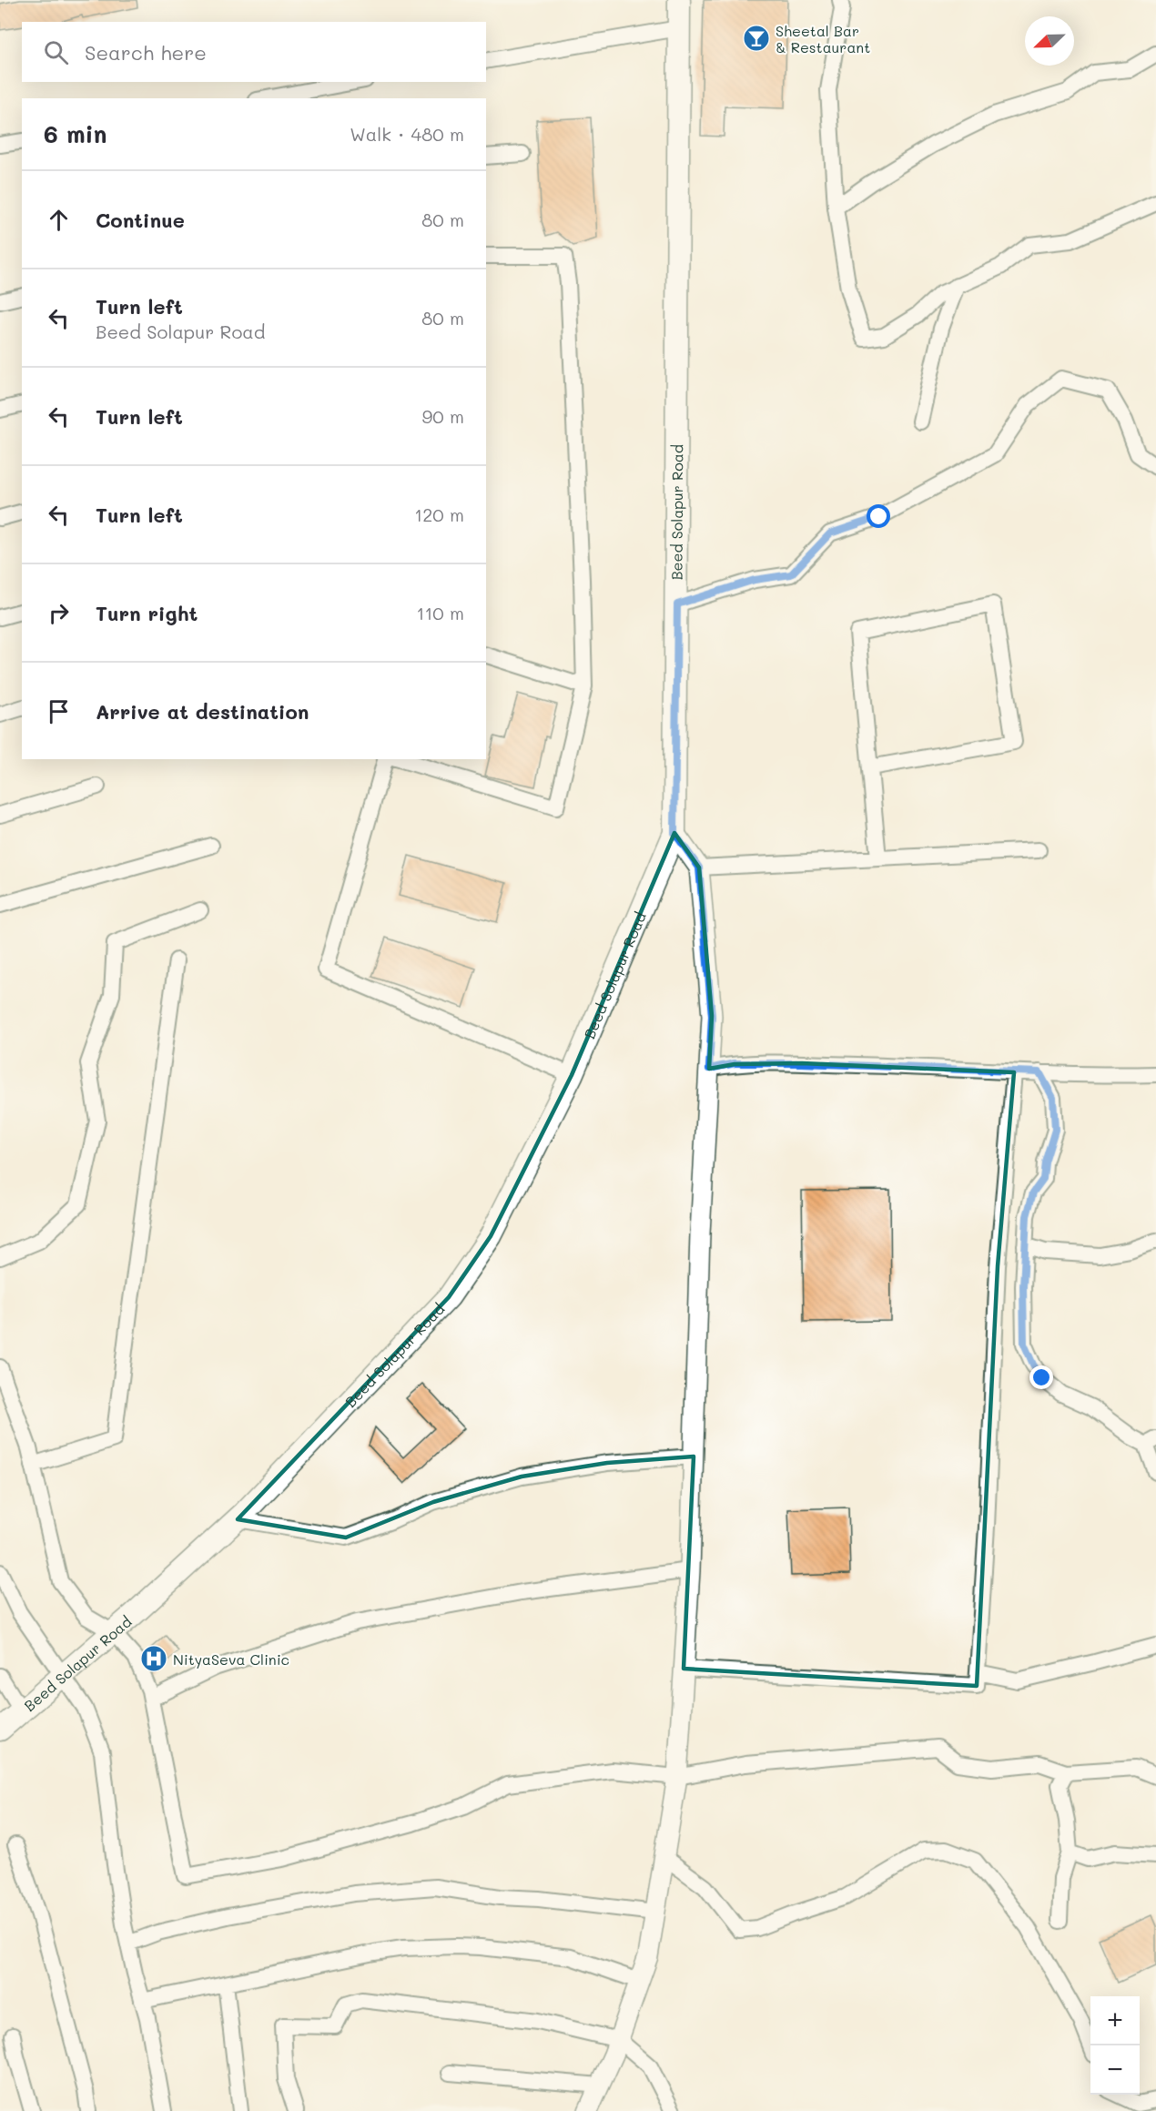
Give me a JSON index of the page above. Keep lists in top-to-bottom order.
{
  "streets": {
    "main road": ["Beed Solapur Road"]
  },
  "places": {
    "bar": ["Sheetal Bar & Restaurant"],
    "hospital": ["NityaSeva Clinic"]
  },
  "north": "bottom left",
  "page": {
    "search": "Search here",
    "heading": ["6 min", "Walk · 480 m"],
    "list": [
      ["Continue", "80 m"],
      ["Turn left", "Beed Solapur Road", "80 m"],
      ["Turn left", "90 m"],
      ["Turn left", "120 m"],
      ["Turn right", "110 m"],
      "Arrive at destination"
    ],
    "map_buttons": ["+", "−"]
  }
}
